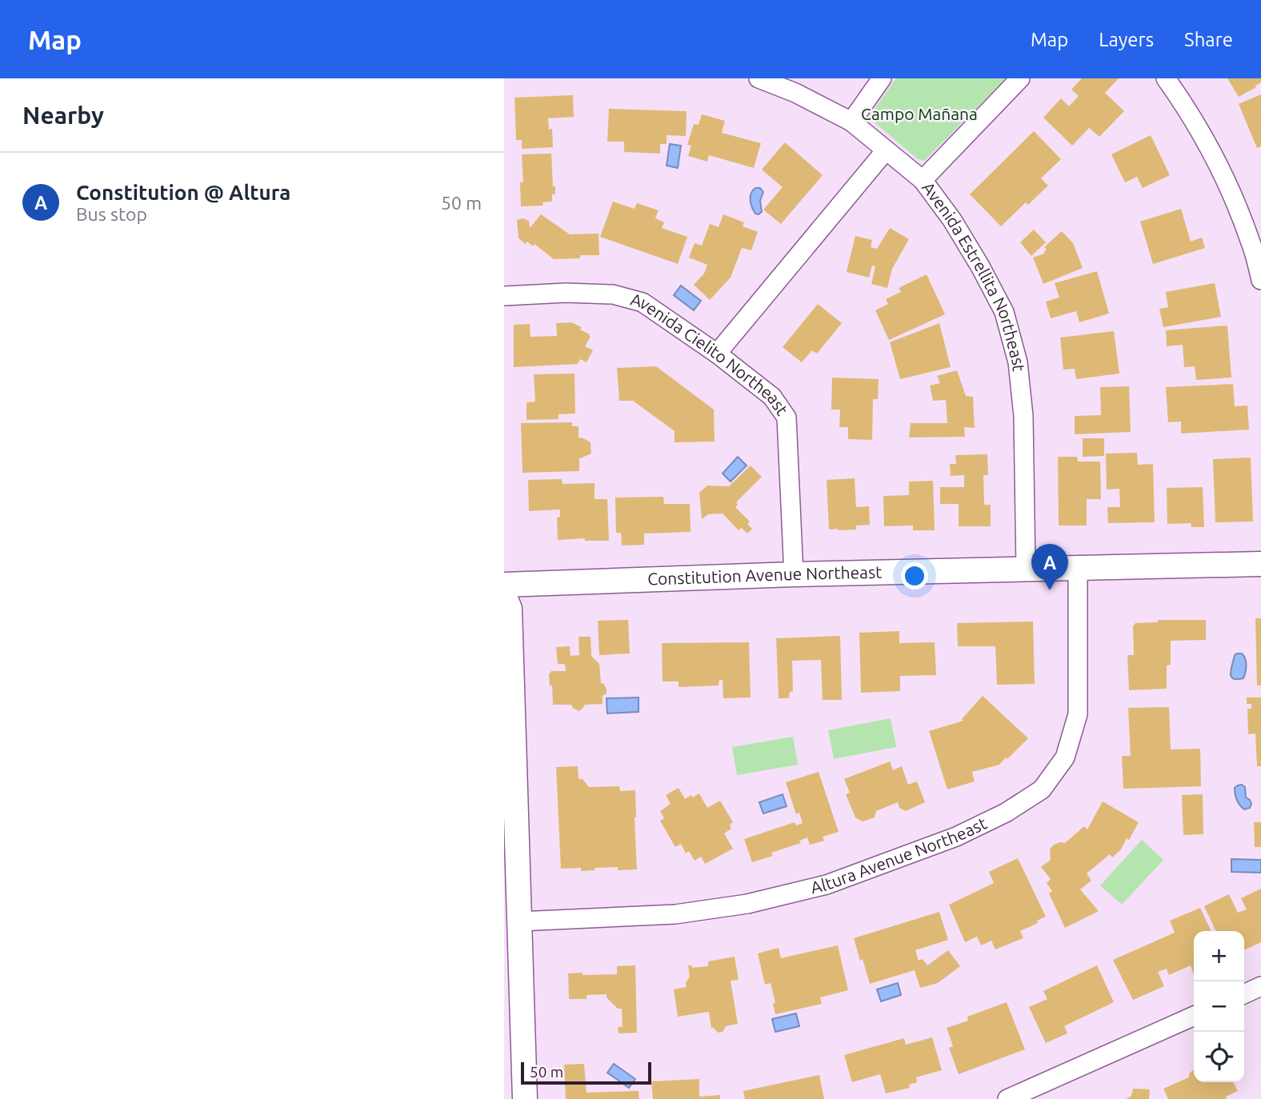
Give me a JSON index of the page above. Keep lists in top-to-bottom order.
{
  "streets": {
    "street": [
      "Avenida Estrellita Northeast",
      "Avenida Cielito Northeast",
      "Constitution Avenue Northeast",
      "Altura Avenue Northeast"
    ]
  },
  "crossings": [
    ["Avenida Estrellita Northeast", "Constitution Avenue Northeast"],
    ["Avenida Cielito Northeast", "Constitution Avenue Northeast"],
    ["Constitution Avenue Northeast", "Altura Avenue Northeast"]
  ],
  "parks": ["Campo Mañana"],
  "scale_bar": "50 m",
  "page": {
    "header": "Map",
    "nav": ["Map", "Layers", "Share"],
    "heading": "Nearby",
    "list": [
      {
        "mark": "A",
        "name": "Constitution @ Altura",
        "note": "Bus stop",
        "value": "50 m"
      }
    ],
    "pins": "A",
    "map_buttons": ["+", "−"],
    "scale": "50 m"
  }
}
